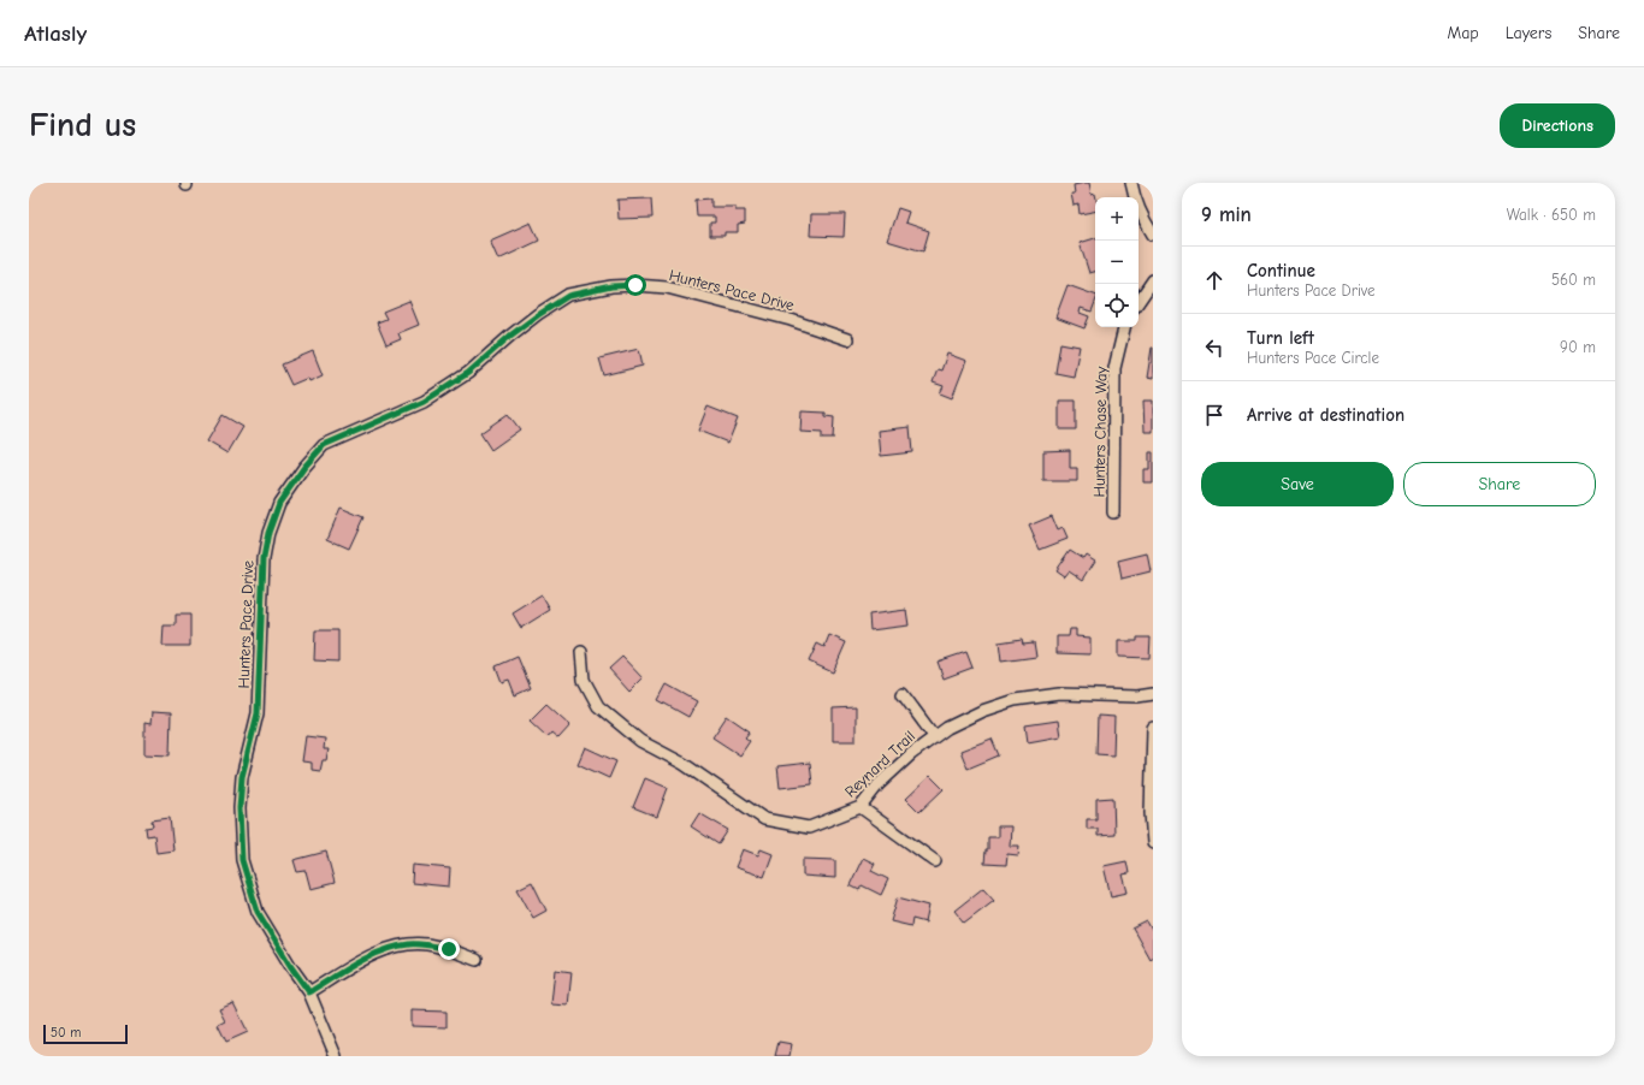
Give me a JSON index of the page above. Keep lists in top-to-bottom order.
{
  "streets": {
    "street": ["Hunters Pace Drive", "Hunters Chase Way", "Reynard Trail"]
  },
  "scale_bar": "50 m",
  "page": {
    "header": "Atlasly",
    "nav": ["Map", "Layers", "Share"],
    "buttons": [
      "Directions",
      ["Save", "Share"]
    ],
    "title": "Find us",
    "heading": ["9 min", "Walk · 650 m"],
    "map_buttons": ["+", "−"],
    "list": [
      ["Continue", "Hunters Pace Drive", "560 m"],
      ["Turn left", "Hunters Pace Circle", "90 m"],
      "Arrive at destination"
    ],
    "scale": "50 m"
  }
}
